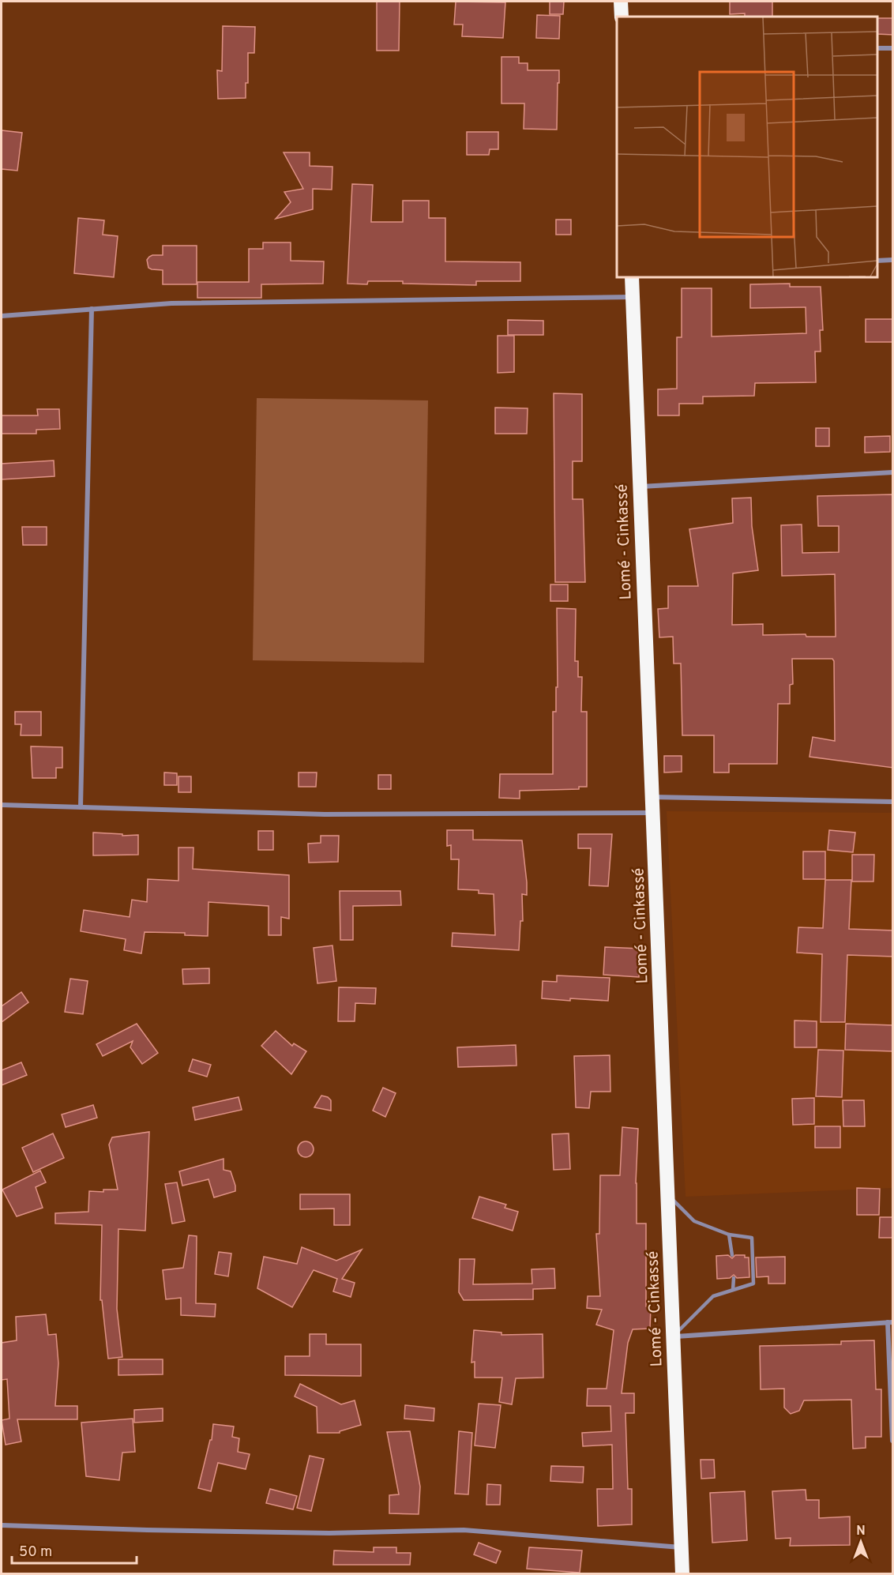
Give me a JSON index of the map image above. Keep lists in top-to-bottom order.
{
  "streets": {
    "highway": ["Lomé - Cinkassé"]
  },
  "scale_bar": "50 m",
  "north": "top"
}
